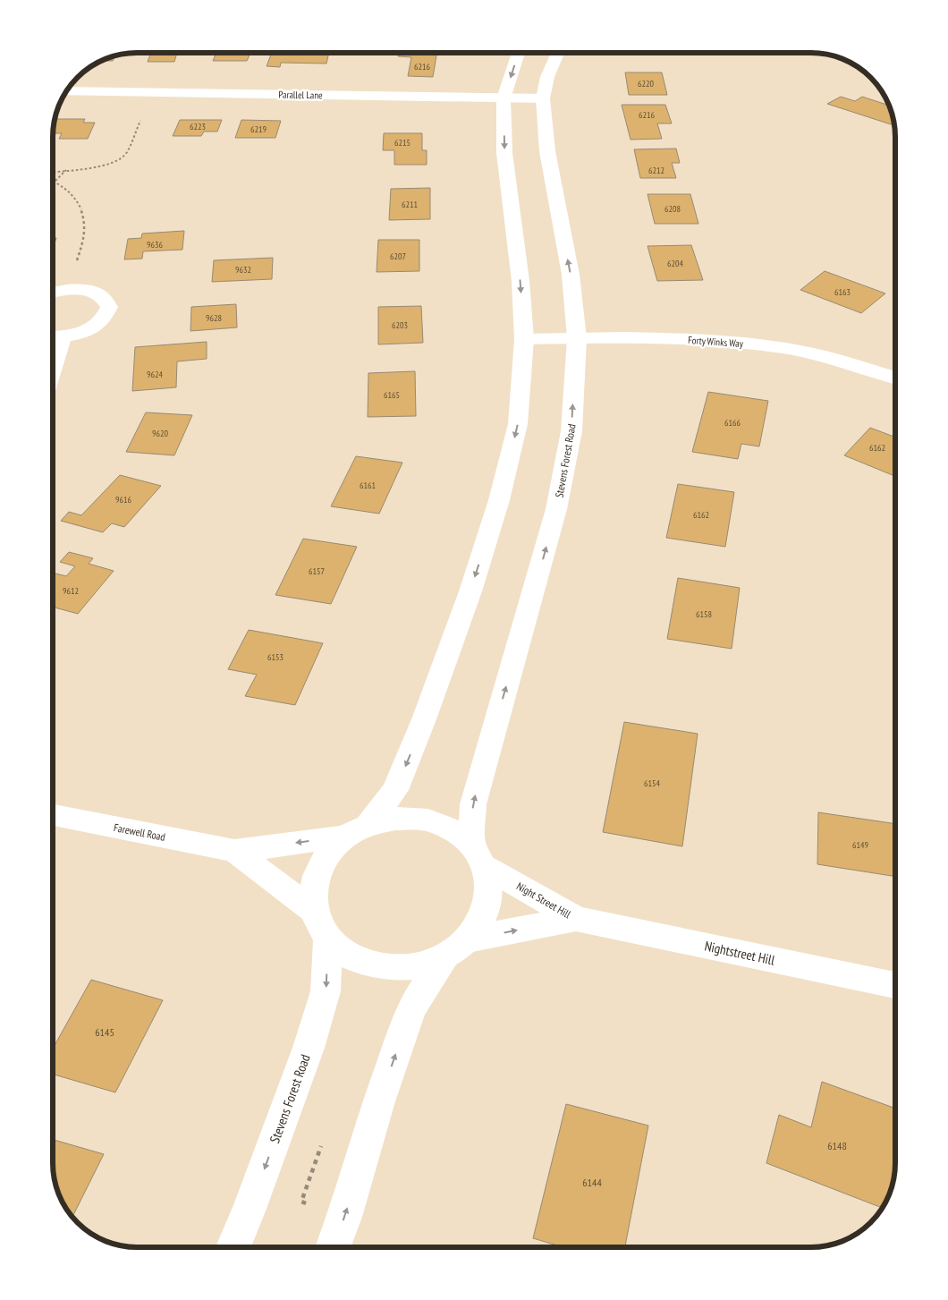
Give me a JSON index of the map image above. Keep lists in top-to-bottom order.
{
  "streets": {
    "street": [
      "Parallel Lane",
      "Forty Winks Way",
      "Stevens Forest Road",
      "Farewell Road",
      "Night Street Hill",
      "Nightstreet Hill"
    ]
  },
  "crossings": [
    ["Parallel Lane", "Stevens Forest Road"],
    ["Forty Winks Way", "Stevens Forest Road"],
    ["Stevens Forest Road", "Farewell Road"],
    ["Stevens Forest Road", "Night Street Hill"],
    ["Night Street Hill", "Nightstreet Hill"]
  ],
  "one_way": ["Night Street Hill"],
  "house_numbers": [
    "6216",
    "6220",
    "6216",
    "6223",
    "6219",
    "6215",
    "6212",
    "6211",
    "6208",
    "9636",
    "6207",
    "6204",
    "9632",
    "6163",
    "9628",
    "6203",
    "9624",
    "6165",
    "6166",
    "9620",
    "6162",
    "6161",
    "9616",
    "6162",
    "6157",
    "9612",
    "6158",
    "6153",
    "6154",
    "6149",
    "6145",
    "6148",
    "6144"
  ]
}
